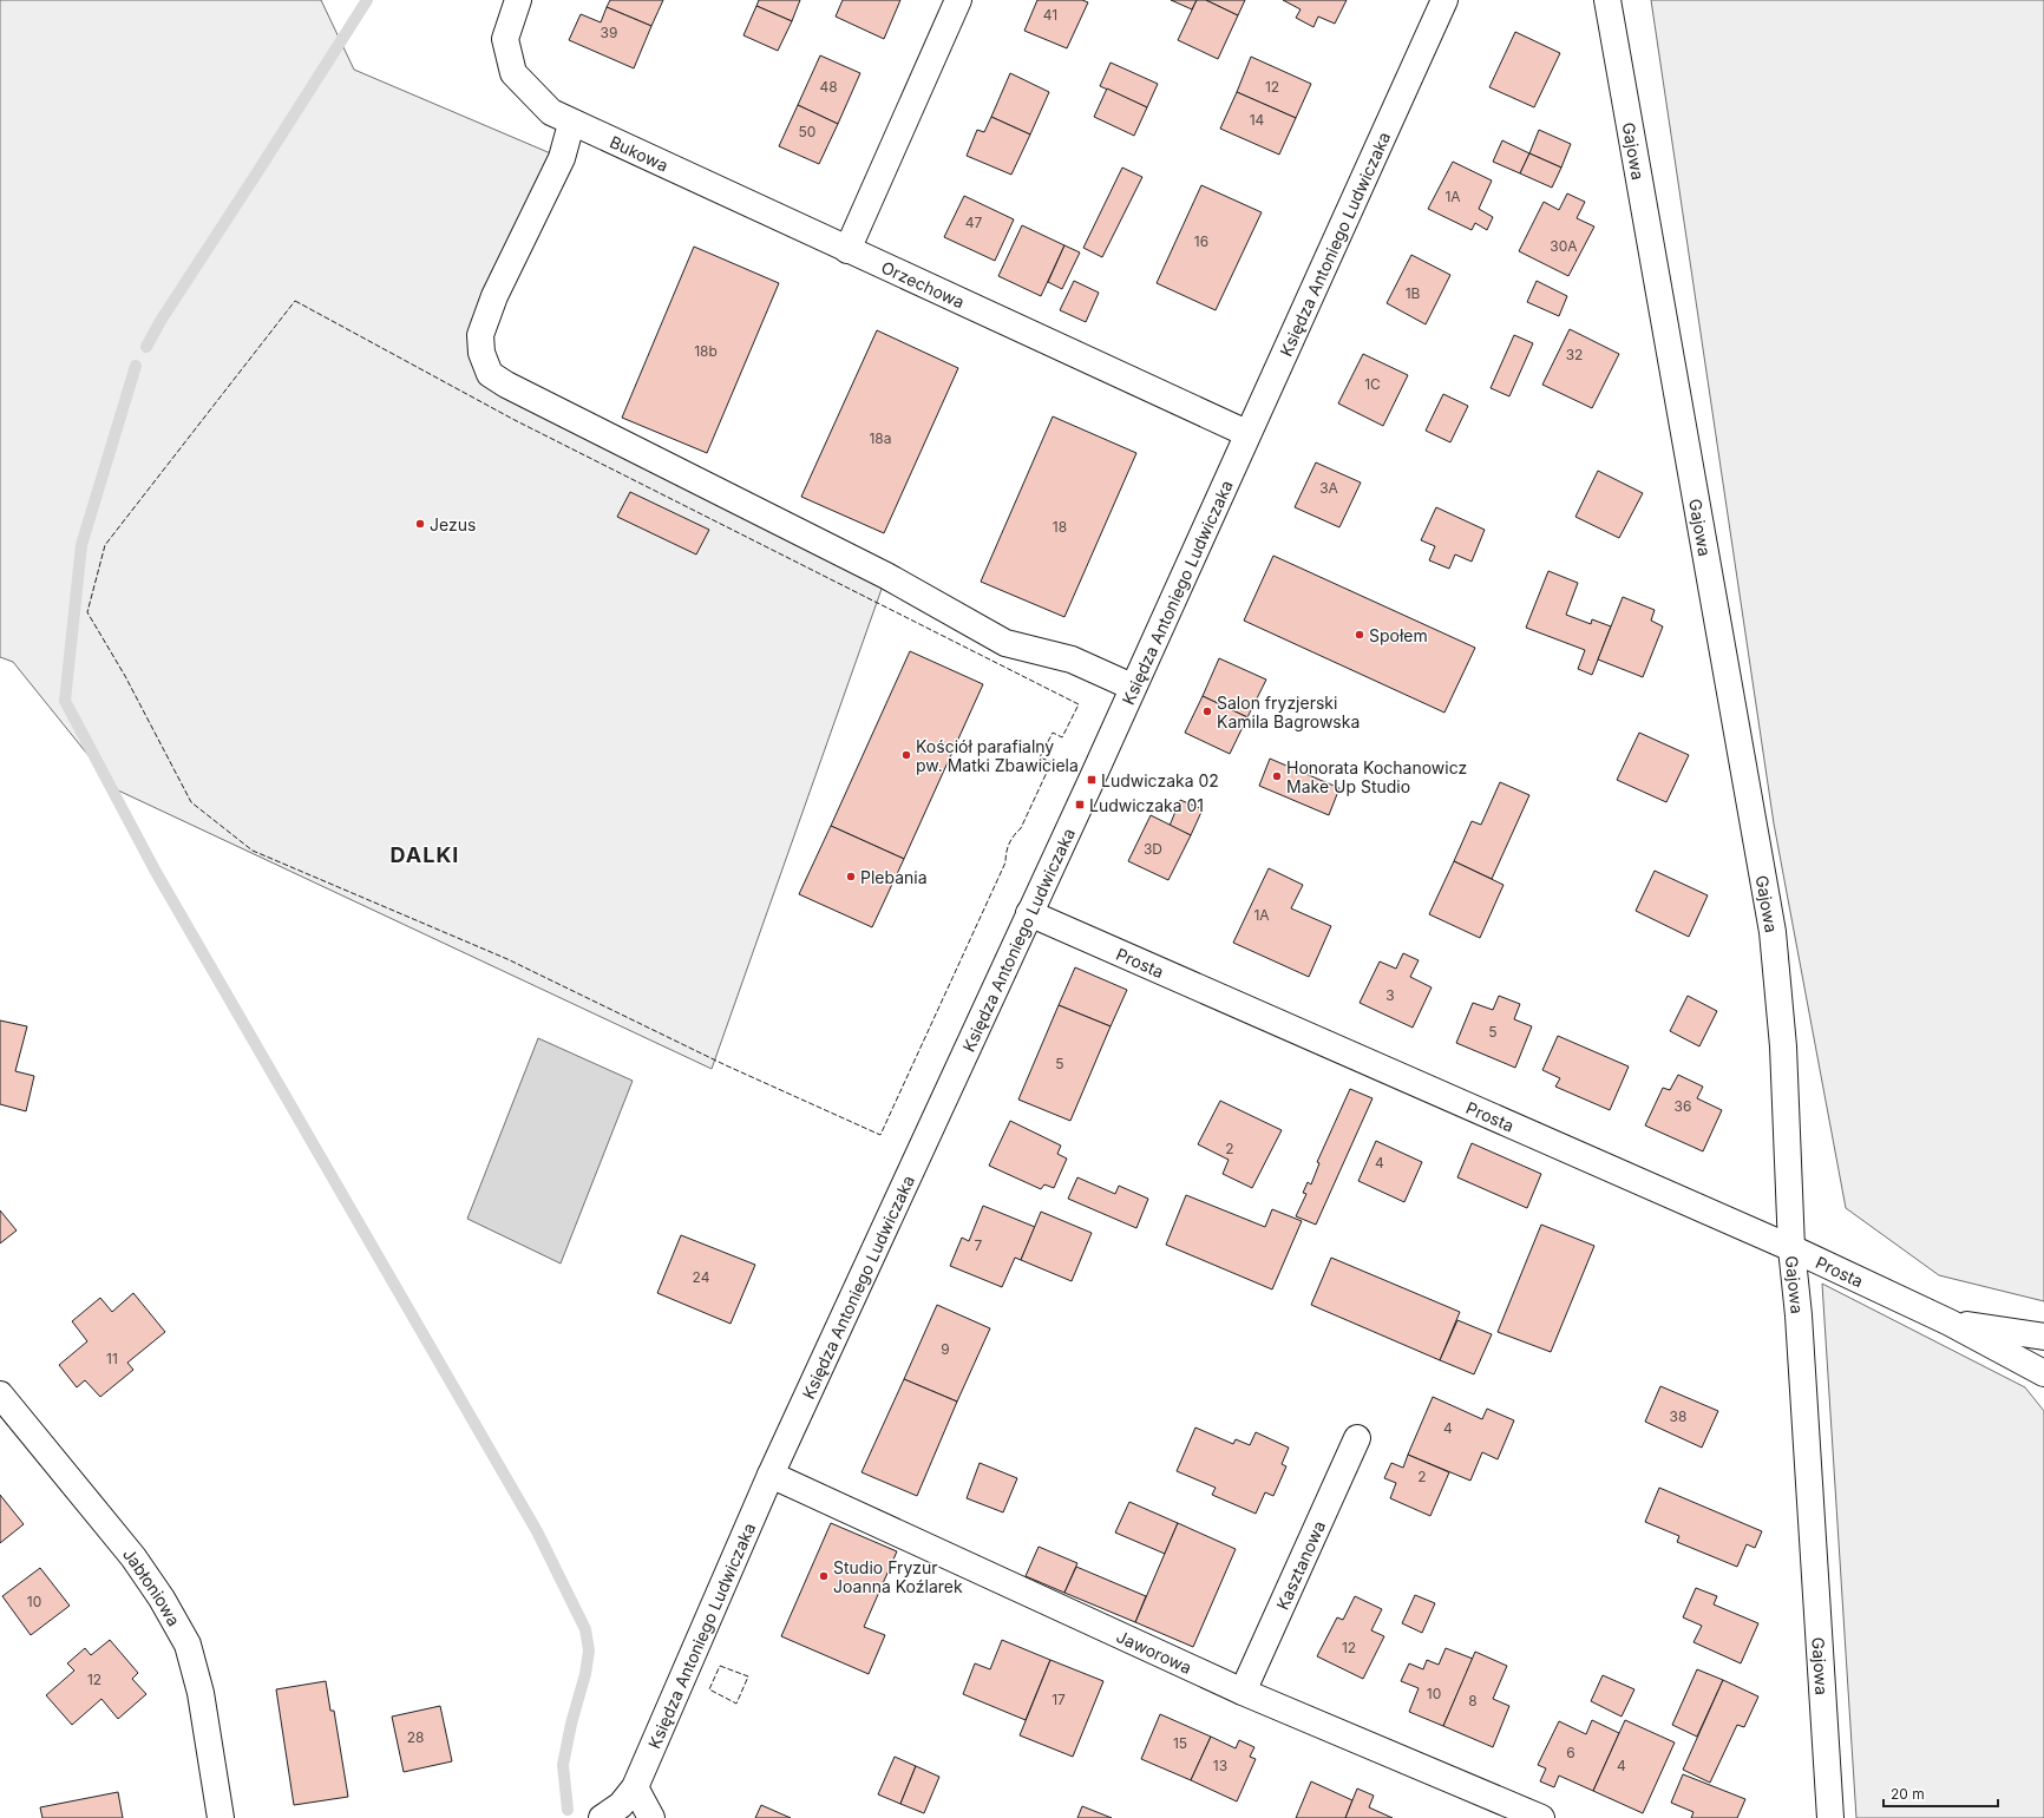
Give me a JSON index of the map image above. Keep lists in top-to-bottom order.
{
  "streets": {
    "street": [
      "Gajowa",
      "Bukowa",
      "Księdza Antoniego Ludwiczaka",
      "Orzechowa",
      "Prosta",
      "Kasztanowa",
      "Jabłoniowa",
      "Jaworowa"
    ]
  },
  "crossings": [
    ["Gajowa", "Prosta"],
    ["Bukowa", "Orzechowa"],
    ["Księdza Antoniego Ludwiczaka", "Orzechowa"],
    ["Księdza Antoniego Ludwiczaka", "Prosta"],
    ["Księdza Antoniego Ludwiczaka", "Jaworowa"],
    ["Kasztanowa", "Jaworowa"]
  ],
  "districts": ["DALKI"],
  "places": {
    "other": [
      "Jezus",
      "Społem",
      "Salon fryzjerski Kamila Bagrowska",
      "Kościół parafialny pw. Matki Zbawiciela",
      "Honorata Kochanowicz Make Up Studio",
      "Plebania",
      "Studio Fryzur Joanna Koźlarek"
    ],
    "transit": ["Ludwiczaka 02", "Ludwiczaka 01"]
  },
  "house_numbers": [
    "41",
    "39",
    "48",
    "12",
    "14",
    "50",
    "1A",
    "47",
    "16",
    "30A",
    "1B",
    "18b",
    "32",
    "1C",
    "18a",
    "3A",
    "18",
    "3D",
    "1A",
    "3",
    "5",
    "5",
    "36",
    "2",
    "4",
    "7",
    "24",
    "9",
    "11",
    "38",
    "4",
    "2",
    "10",
    "12",
    "12",
    "10",
    "17",
    "8",
    "28",
    "15",
    "6",
    "13",
    "4"
  ],
  "scale_bar": "20 m"
}
